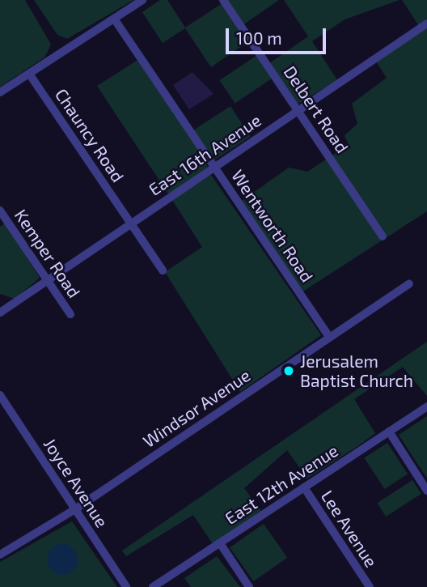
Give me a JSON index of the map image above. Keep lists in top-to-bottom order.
{
  "streets": {
    "street": [
      "Delbert Road",
      "Chauncy Road",
      "East 16th Avenue",
      "Wentworth Road",
      "Kemper Road",
      "Windsor Avenue",
      "Joyce Avenue",
      "East 12th Avenue",
      "Lee Avenue"
    ]
  },
  "crossings": [
    ["Delbert Road", "East 16th Avenue"],
    ["Chauncy Road", "East 16th Avenue"],
    ["East 16th Avenue", "Wentworth Road"],
    ["East 16th Avenue", "Kemper Road"],
    ["Wentworth Road", "Windsor Avenue"],
    ["Windsor Avenue", "Joyce Avenue"],
    ["East 12th Avenue", "Lee Avenue"]
  ],
  "places": ["Jerusalem Baptist Church"],
  "scale_bar": "100 m"
}
